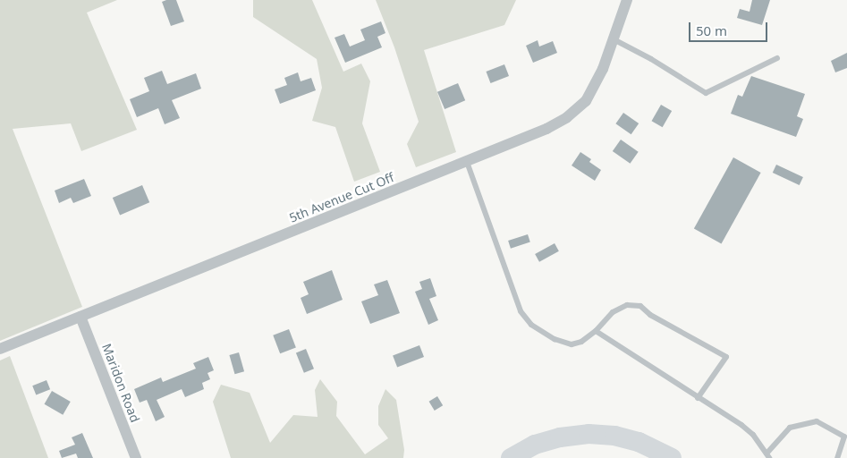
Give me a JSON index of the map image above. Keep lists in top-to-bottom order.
{
  "streets": {
    "street": ["5th Avenue Cut Off", "Maridon Road"]
  },
  "crossings": [
    ["5th Avenue Cut Off", "Maridon Road"]
  ],
  "scale_bar": "50 m"
}
